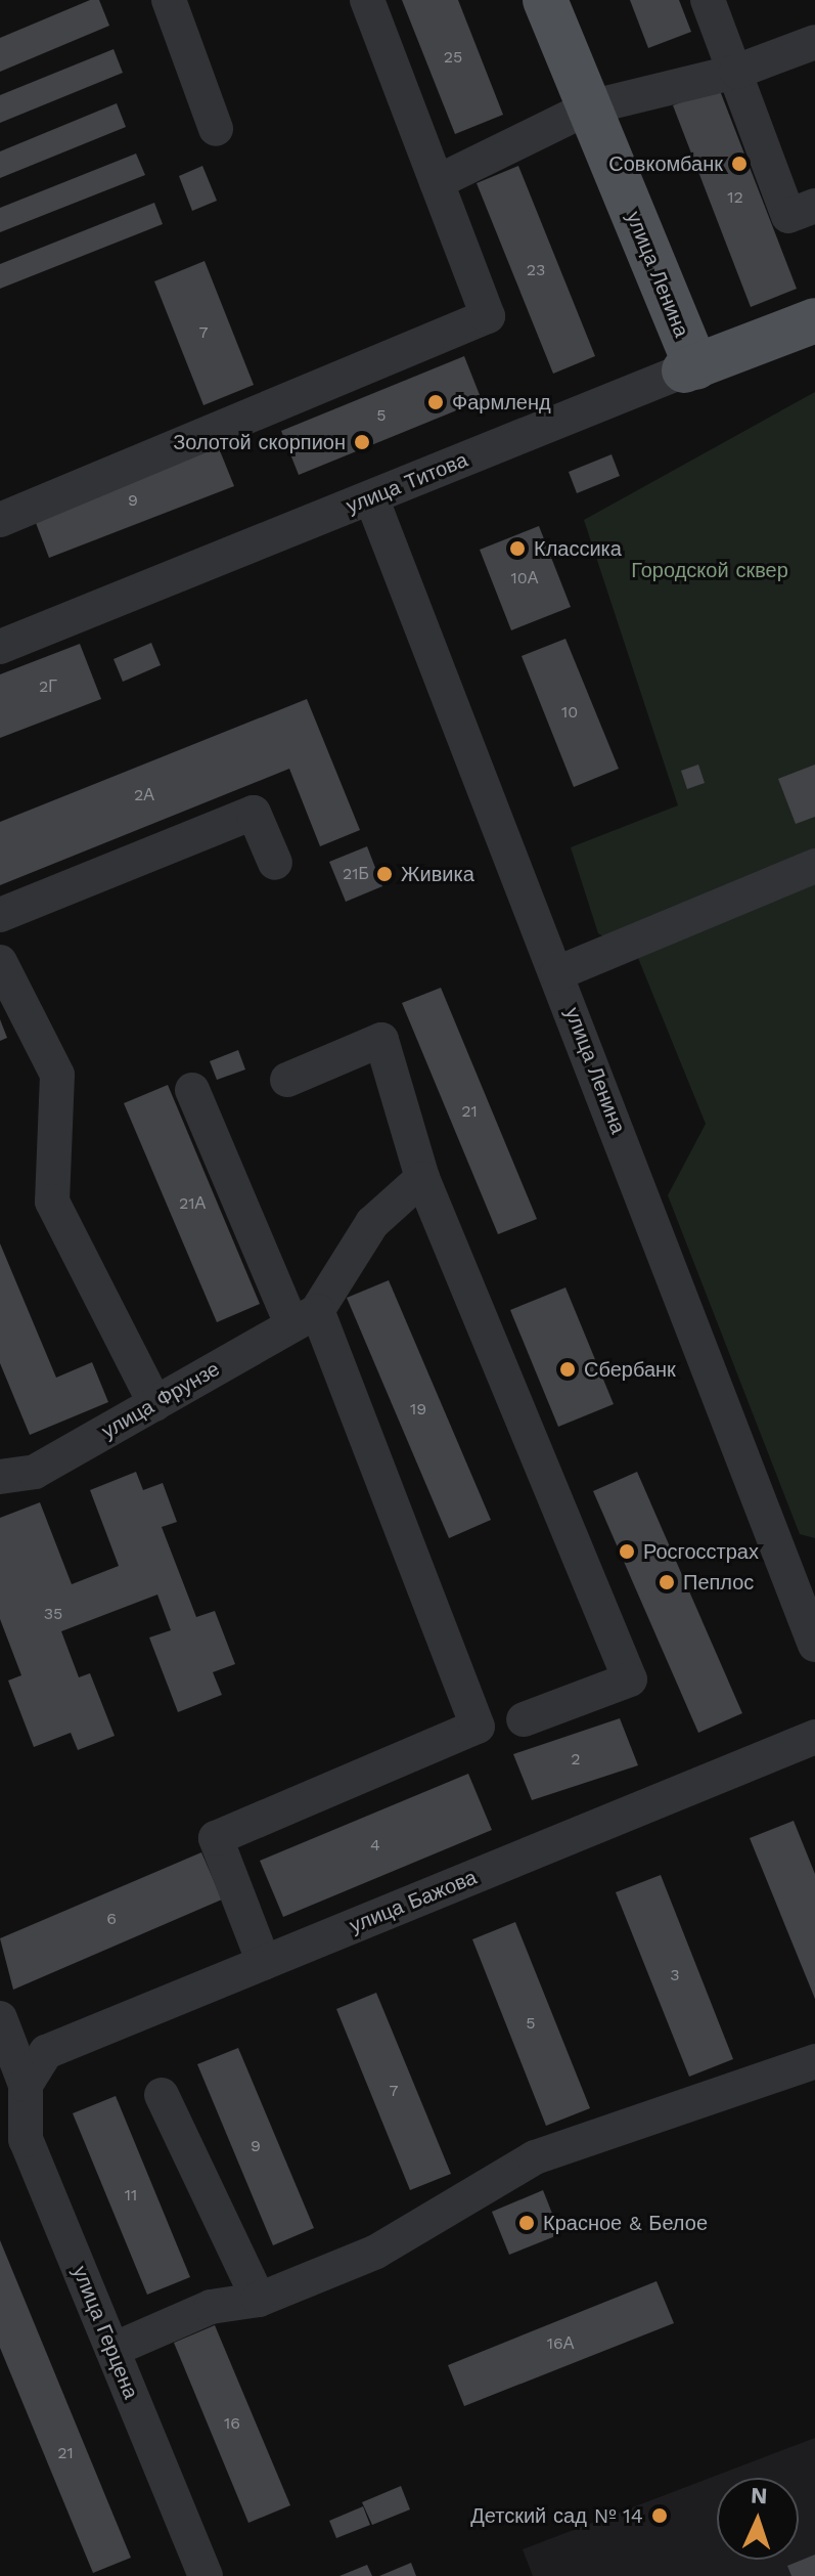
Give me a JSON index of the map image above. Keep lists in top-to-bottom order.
{
  "streets": {
    "main road": ["улица Ленина", "улица Титова"],
    "street": ["улица Фрунзе", "улица Бажова", "улица Герцена"]
  },
  "crossings": [
    ["улица Ленина", "улица Титова"],
    ["улица Бажова", "улица Герцена"]
  ],
  "parks": ["Городской сквер"],
  "places": [
    "Совкомбанк",
    "Фармленд",
    "Золотой скорпион",
    "Классика",
    "Живика",
    "Сбербанк",
    "Росгосстрах",
    "Пеплос",
    "Красное & Белое",
    "Детский сад № 14"
  ],
  "house_numbers": [
    "25",
    "12",
    "23",
    "7",
    "5",
    "9",
    "10А",
    "2Г",
    "10",
    "2А",
    "21Б",
    "21",
    "21А",
    "19",
    "35",
    "2",
    "4",
    "6",
    "3",
    "5",
    "7",
    "9",
    "11",
    "16А",
    "16",
    "21"
  ],
  "north": "top"
}
